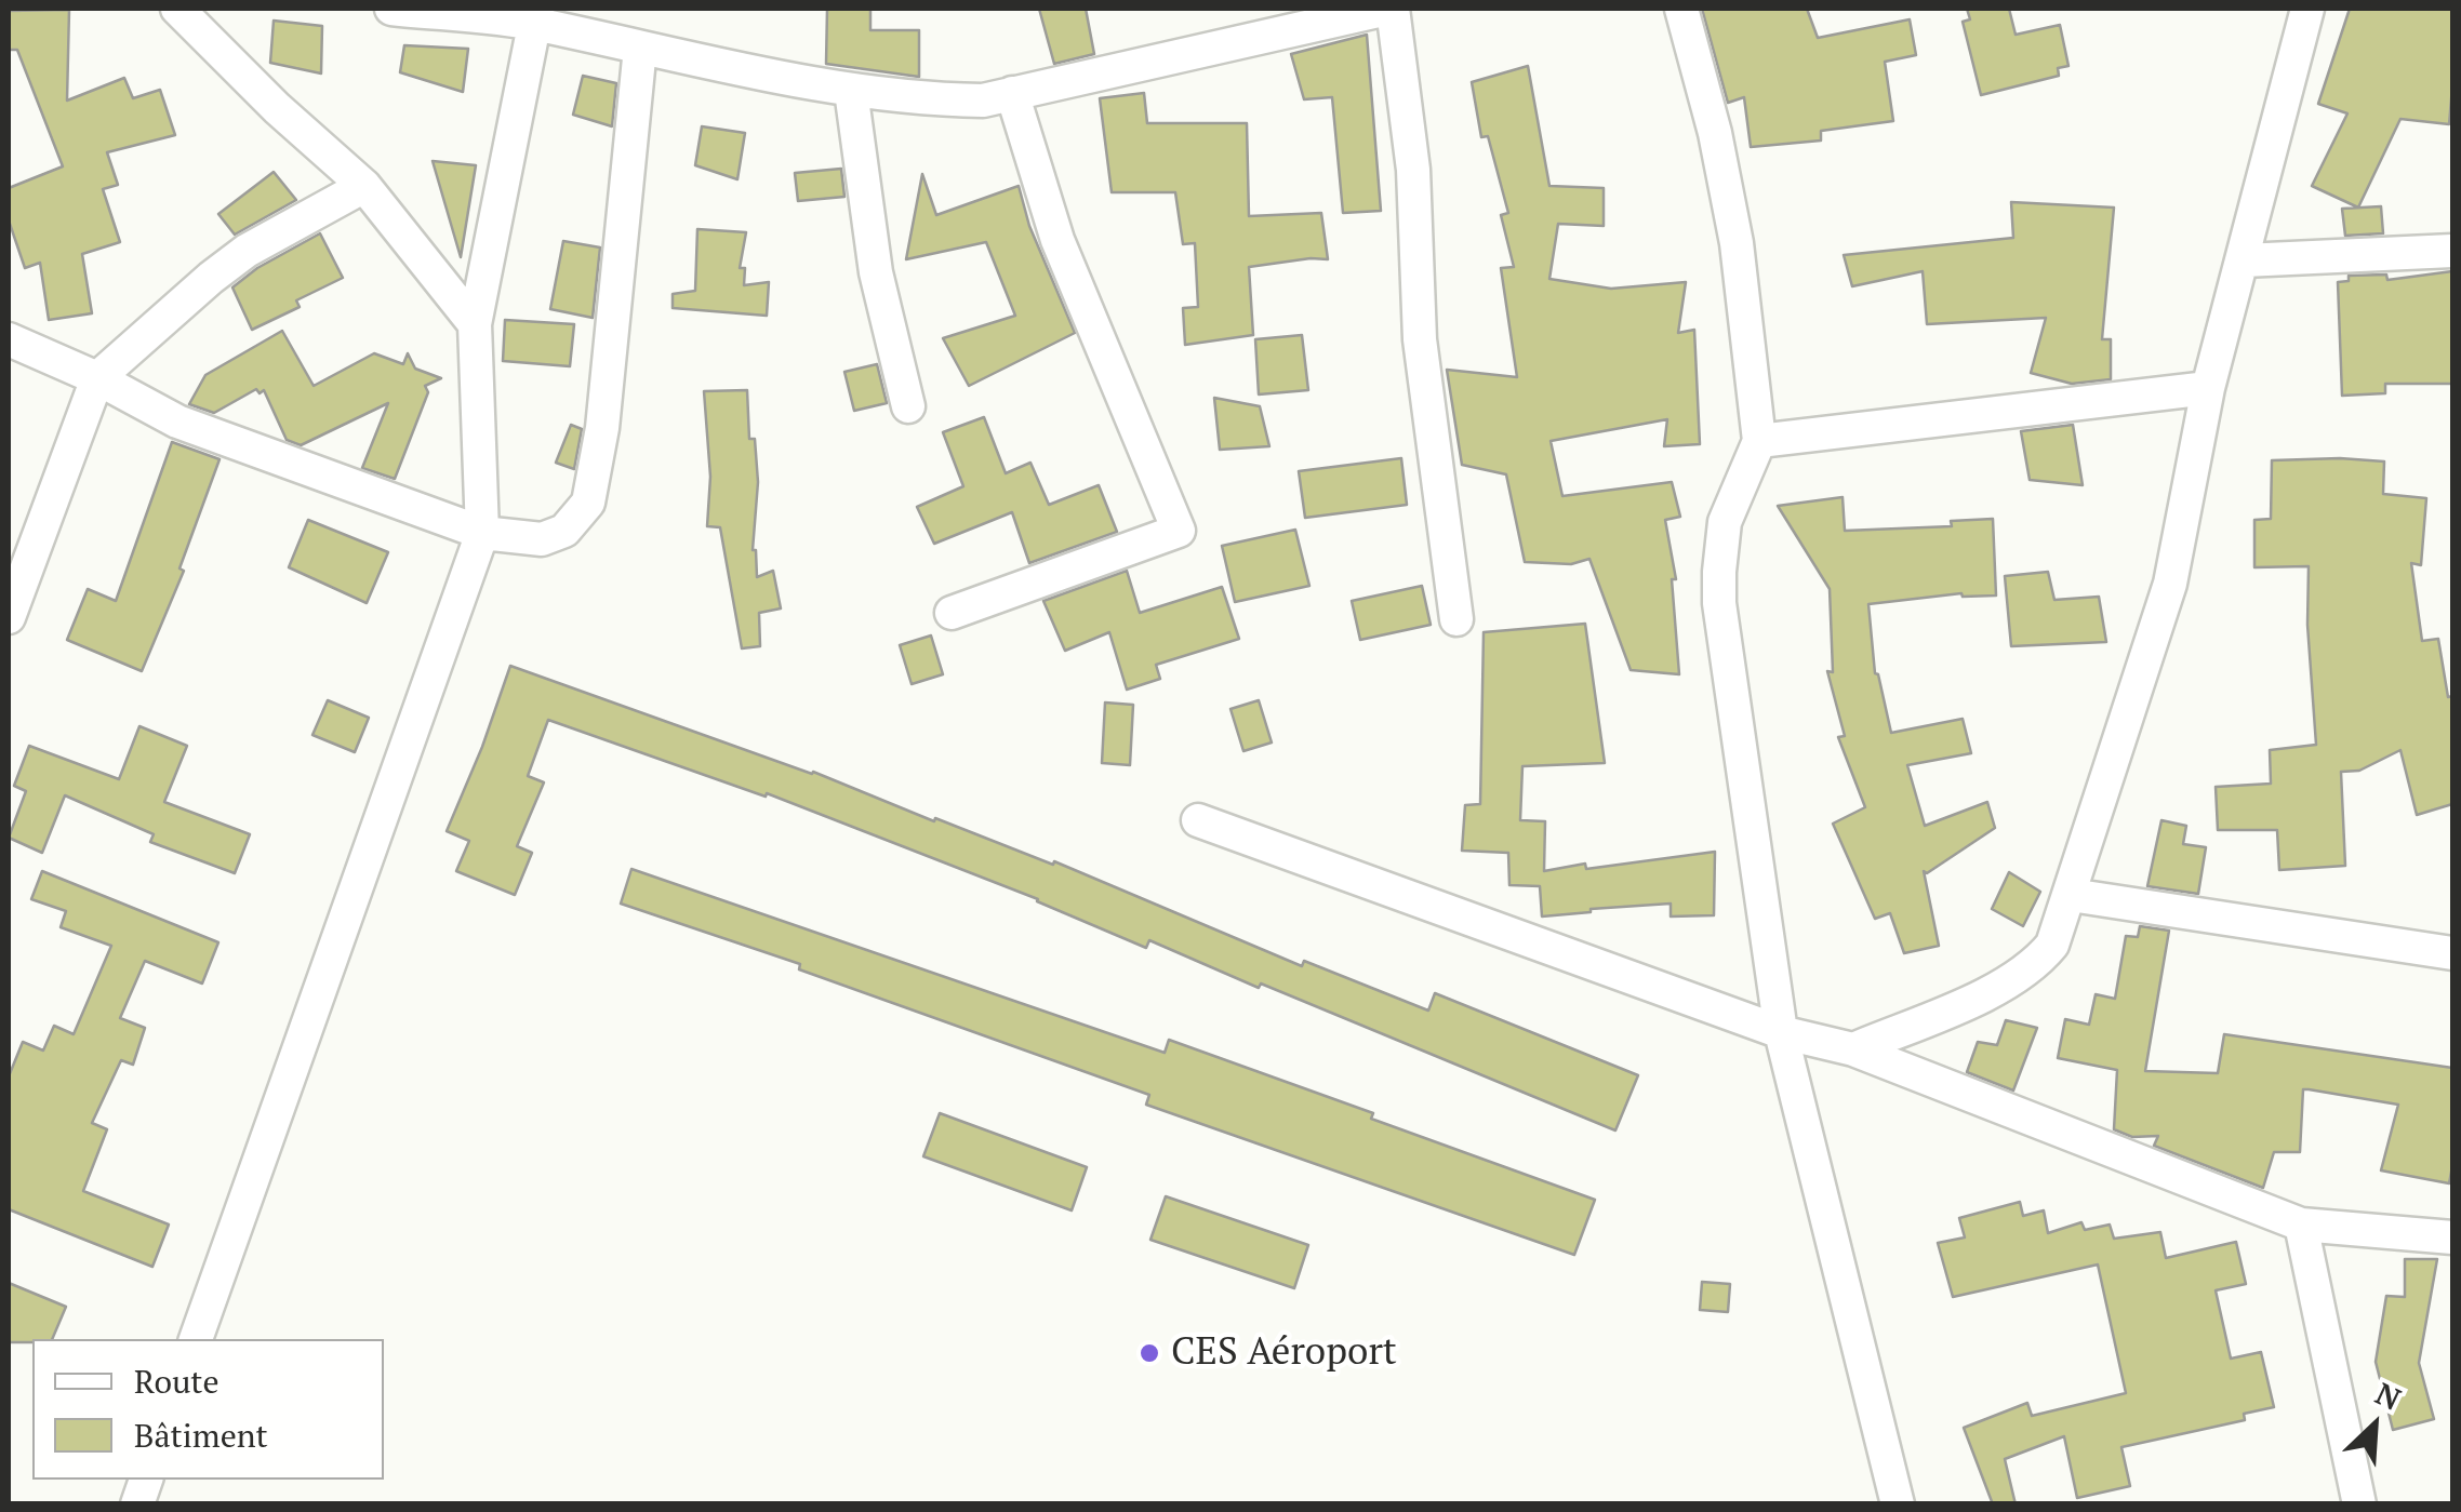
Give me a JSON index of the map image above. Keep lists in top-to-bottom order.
{
  "places": ["CES Aéroport"],
  "legend": ["Route", "Bâtiment"],
  "north": "top right"
}
